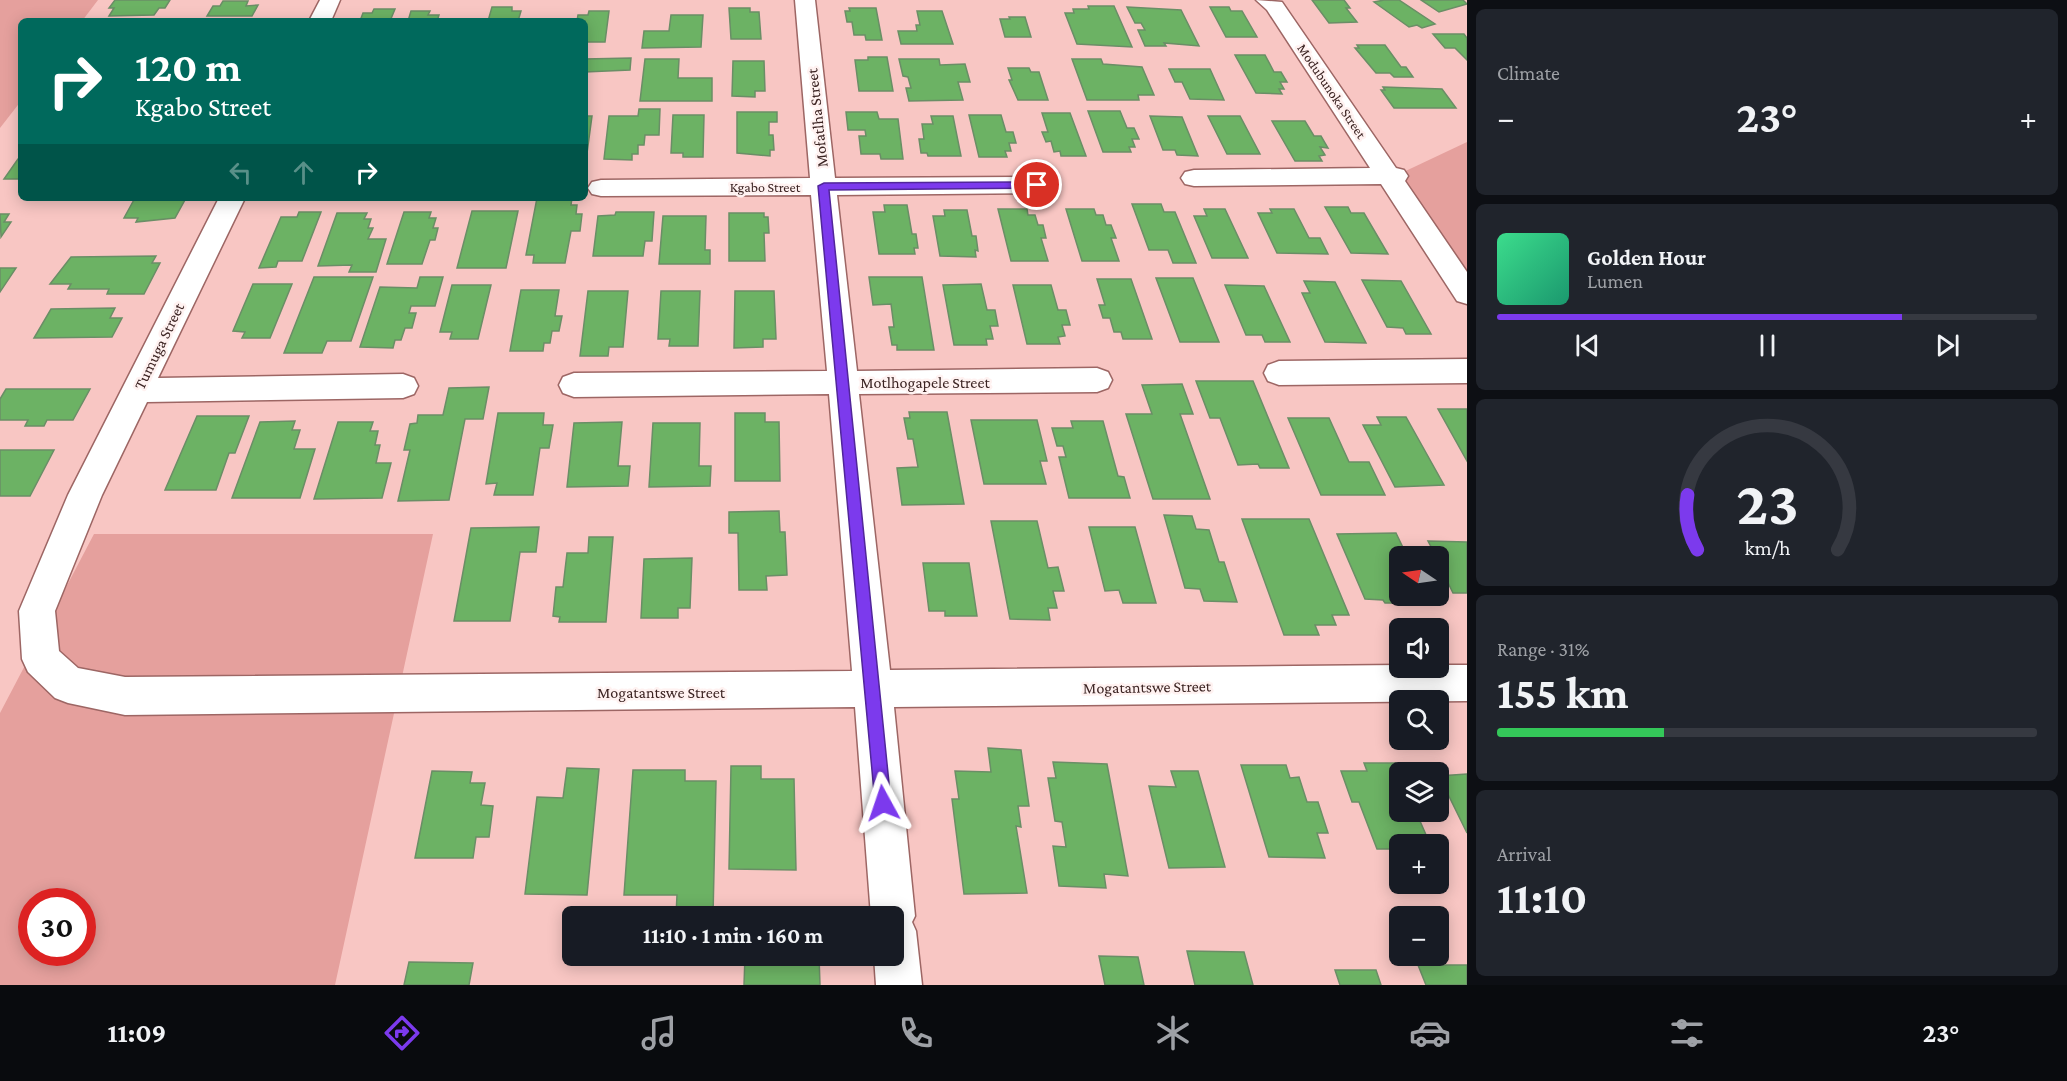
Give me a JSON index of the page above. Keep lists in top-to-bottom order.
{
  "streets": {
    "street": [
      "Modubunoka Street",
      "Mofatlha Street",
      "Kgabo Street",
      "Tumuga Street",
      "Motlhogapele Street",
      "Mogatantswe Street"
    ]
  },
  "crossings": [
    ["Mofatlha Street", "Kgabo Street"],
    ["Mofatlha Street", "Motlhogapele Street"],
    ["Mofatlha Street", "Mogatantswe Street"],
    ["Tumuga Street", "Mogatantswe Street"]
  ],
  "north": "left",
  "page": {
    "tile": [
      "Climate",
      ["Range · 31%", "155 km"],
      ["Arrival", "11:10"]
    ],
    "turn": ["120 m", "Kgabo Street"],
    "heat": ["−", "23°", "+"],
    "song": ["Golden Hour", "Lumen"],
    "map_buttons": ["+", "−"],
    "limit": "30",
    "trip": "11:10 · 1 min · 160 m",
    "tabs": ["11:09", "23°"],
    "gauge": ["23", "km/h"]
  }
}
